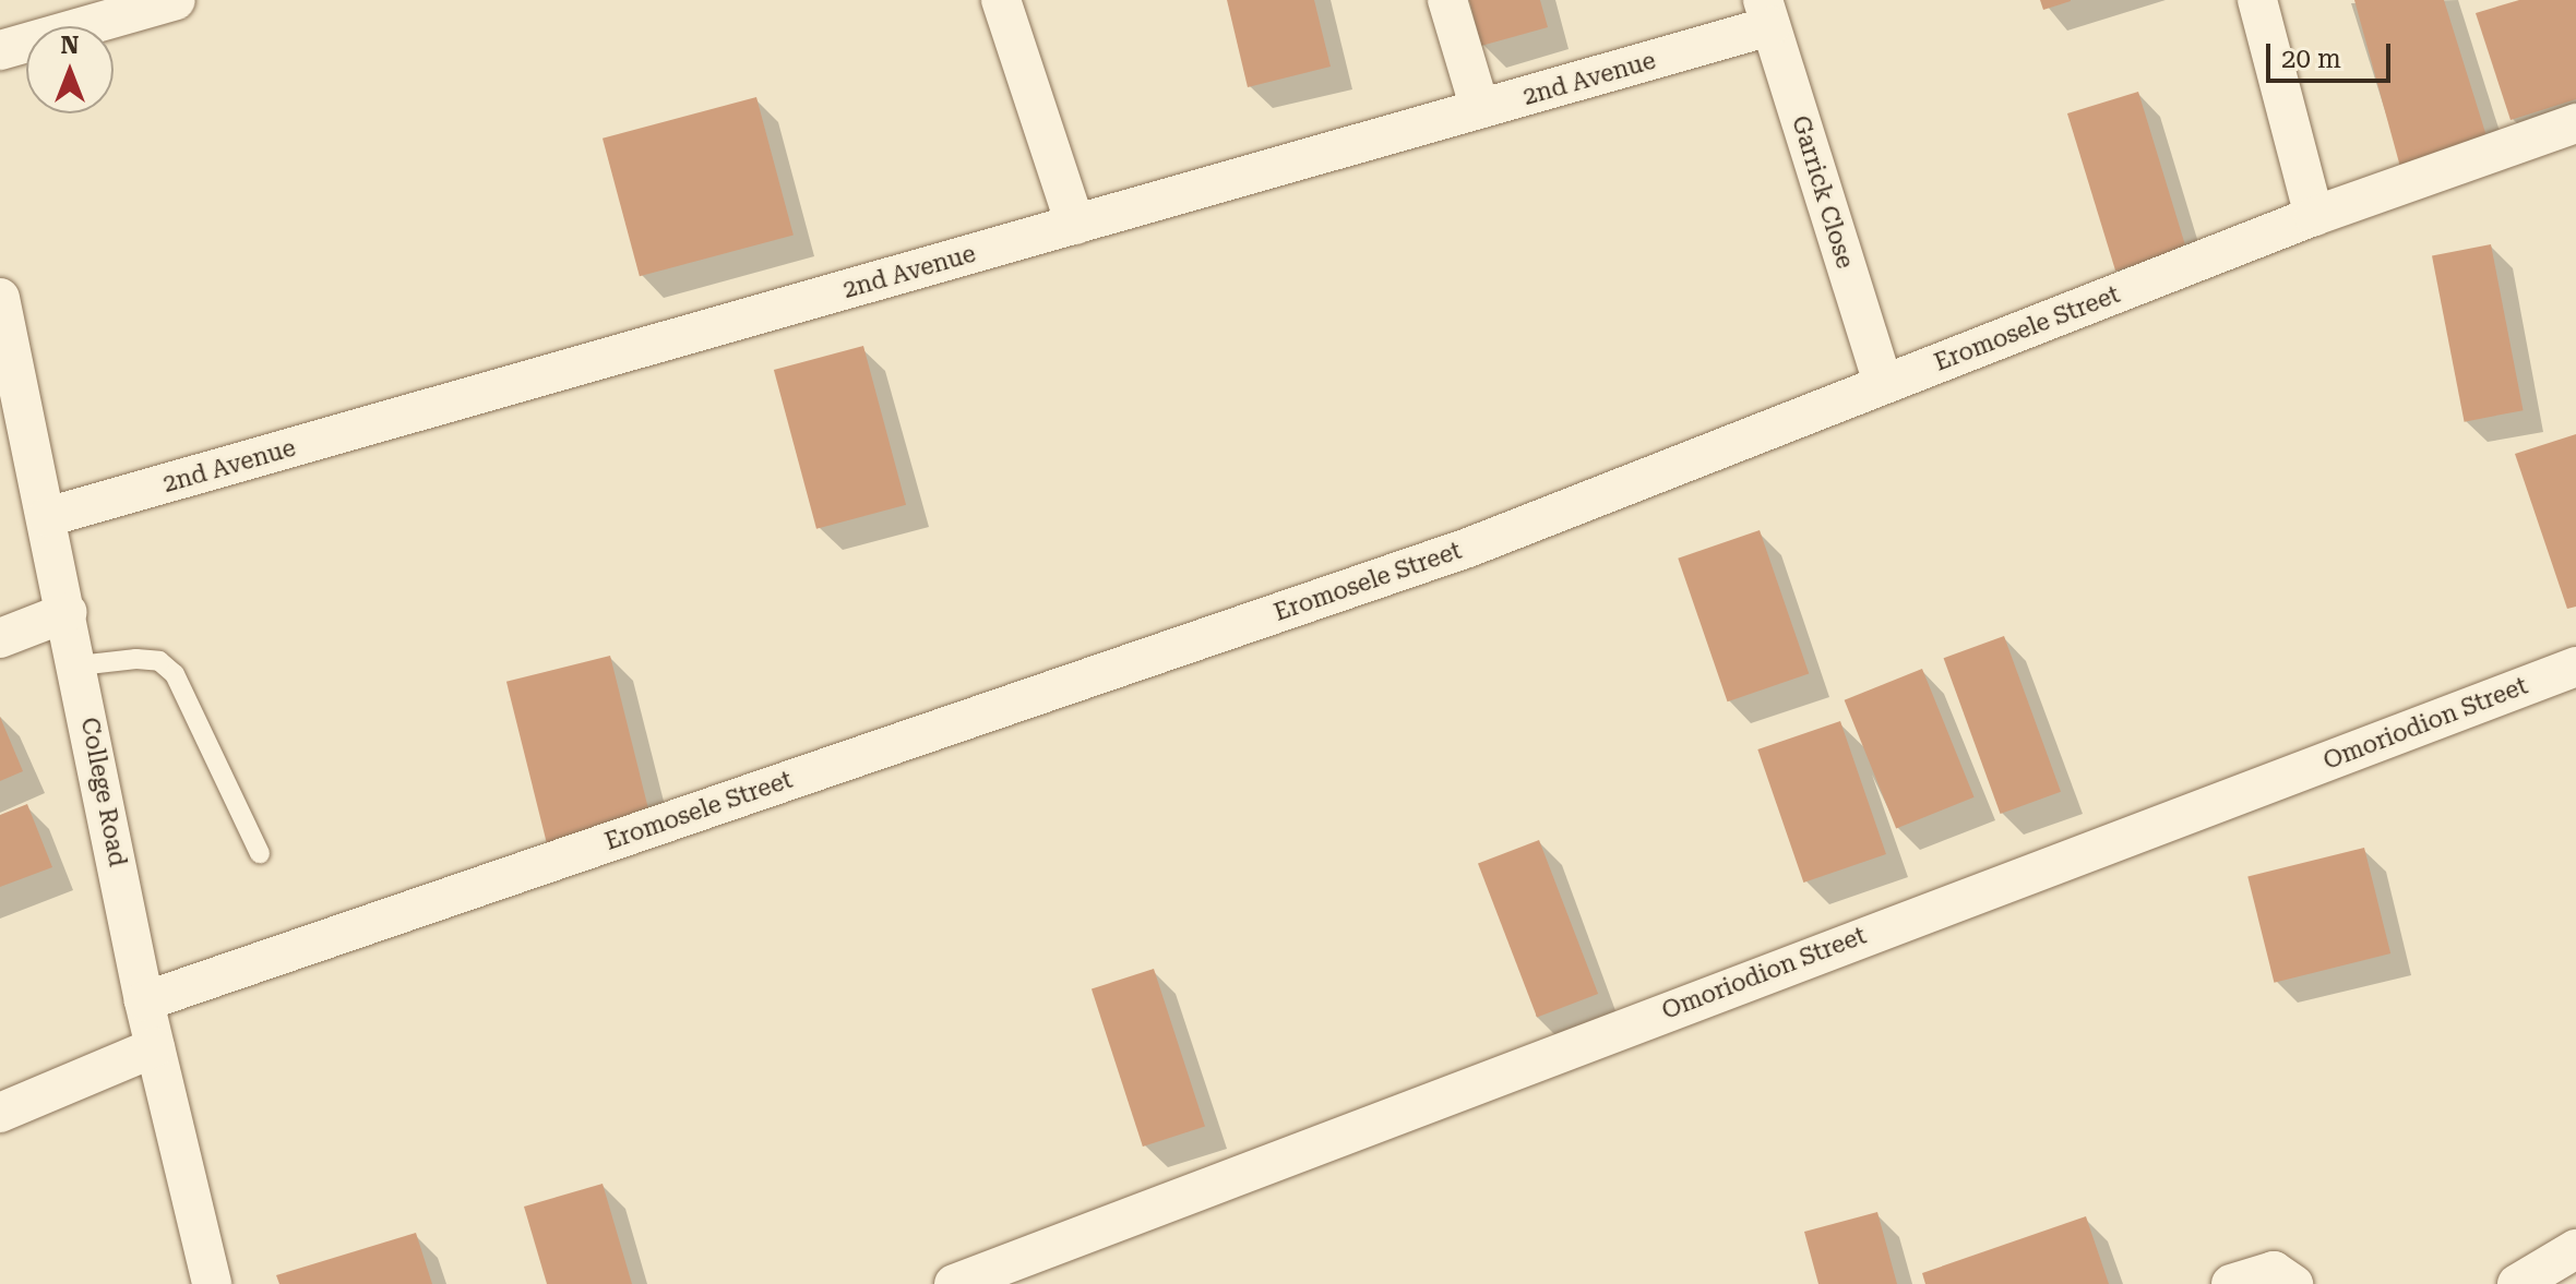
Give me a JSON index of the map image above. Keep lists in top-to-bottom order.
{
  "streets": {
    "street": [
      "2nd Avenue",
      "Garrick Close",
      "Eromosele Street",
      "Omoriodion Street",
      "College Road"
    ]
  },
  "crossings": [
    ["2nd Avenue", "Garrick Close"],
    ["2nd Avenue", "College Road"],
    ["Garrick Close", "Eromosele Street"],
    ["Eromosele Street", "College Road"]
  ],
  "scale_bar": "20 m",
  "north": "top"
}
